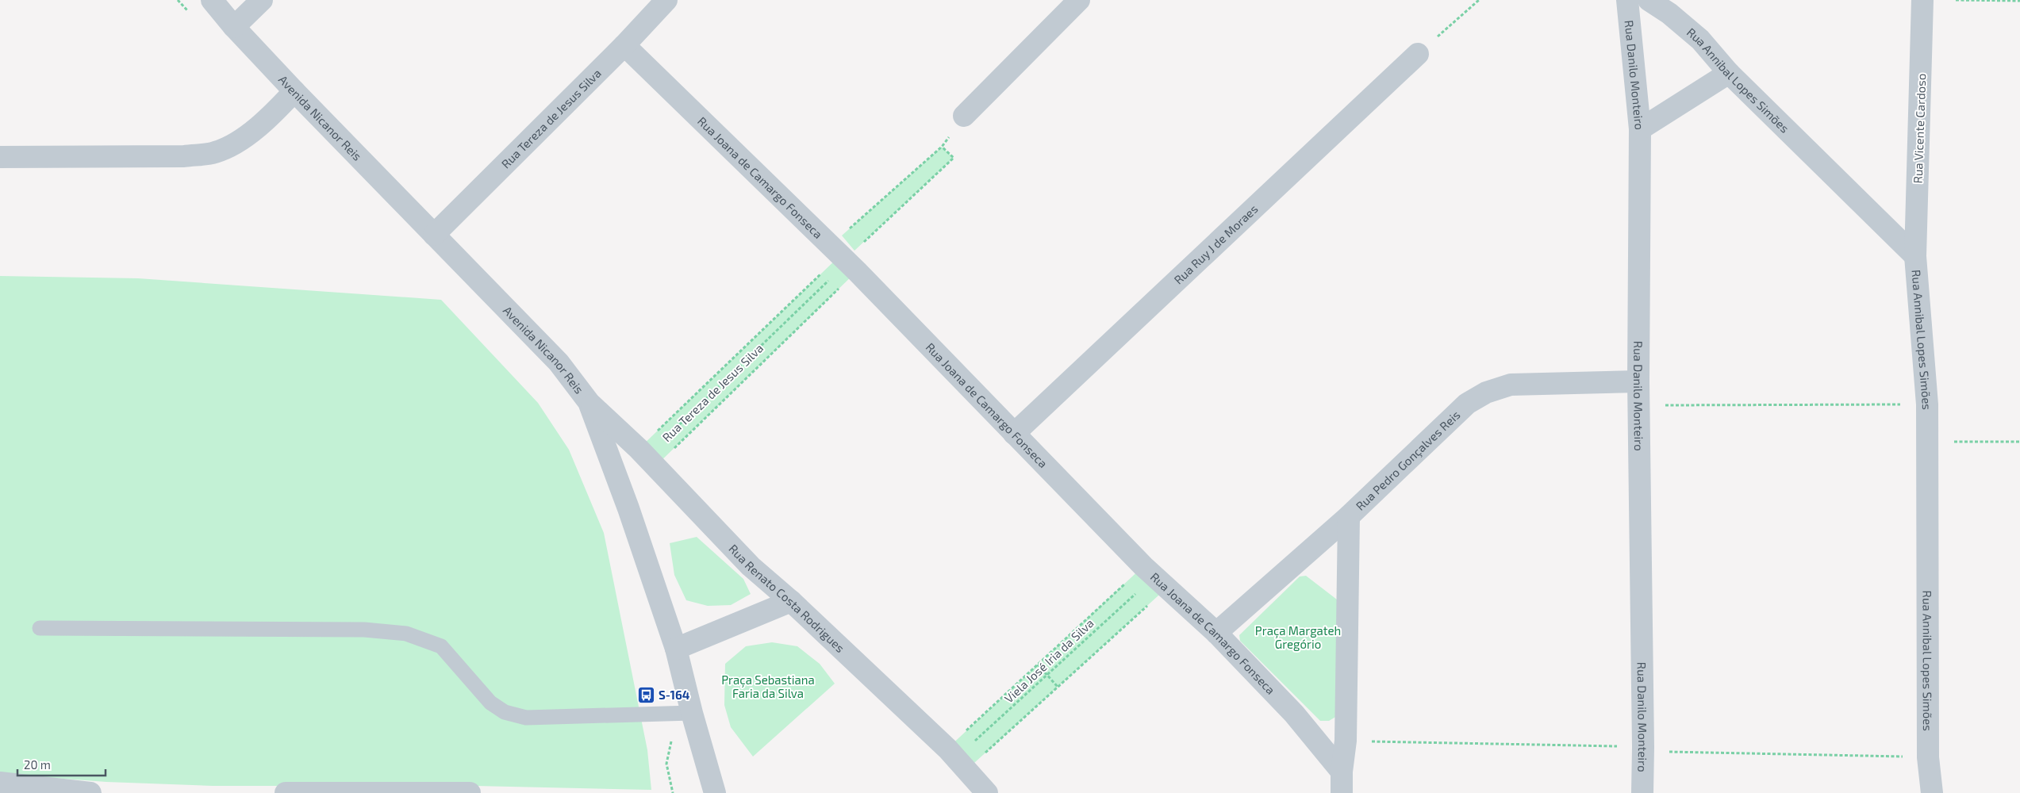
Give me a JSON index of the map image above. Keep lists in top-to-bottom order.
{
  "streets": {
    "street": [
      "Rua Danilo Monteiro",
      "Rua Annibal Lopes Simões",
      "Avenida Nicanor Reis",
      "Rua Tereza de Jesus Silva",
      "Rua Vicente Cardoso",
      "Rua Joana de Camargo Fonseca",
      "Rua Ruy J de Moraes",
      "Rua Pedro Gonçalves Reis",
      "Rua Renato Costa Rodrigues"
    ],
    "path": ["Viela José Iria da Silva"]
  },
  "crossings": [
    ["Rua Danilo Monteiro", "Rua Pedro Gonçalves Reis"],
    ["Rua Annibal Lopes Simões", "Rua Vicente Cardoso"],
    ["Avenida Nicanor Reis", "Rua Tereza de Jesus Silva"],
    ["Avenida Nicanor Reis", "Rua Renato Costa Rodrigues"],
    ["Rua Tereza de Jesus Silva", "Rua Joana de Camargo Fonseca"],
    ["Rua Tereza de Jesus Silva", "Rua Renato Costa Rodrigues"],
    ["Rua Joana de Camargo Fonseca", "Rua Ruy J de Moraes"],
    ["Rua Joana de Camargo Fonseca", "Rua Pedro Gonçalves Reis"],
    ["Rua Joana de Camargo Fonseca", "Viela José Iria da Silva"],
    ["Rua Renato Costa Rodrigues", "Viela José Iria da Silva"]
  ],
  "parks": ["Praça Margateh Gregório", "Praça Sebastiana Faria da Silva"],
  "places": {
    "bus stop": ["S-164"]
  },
  "scale_bar": "20 m"
}
